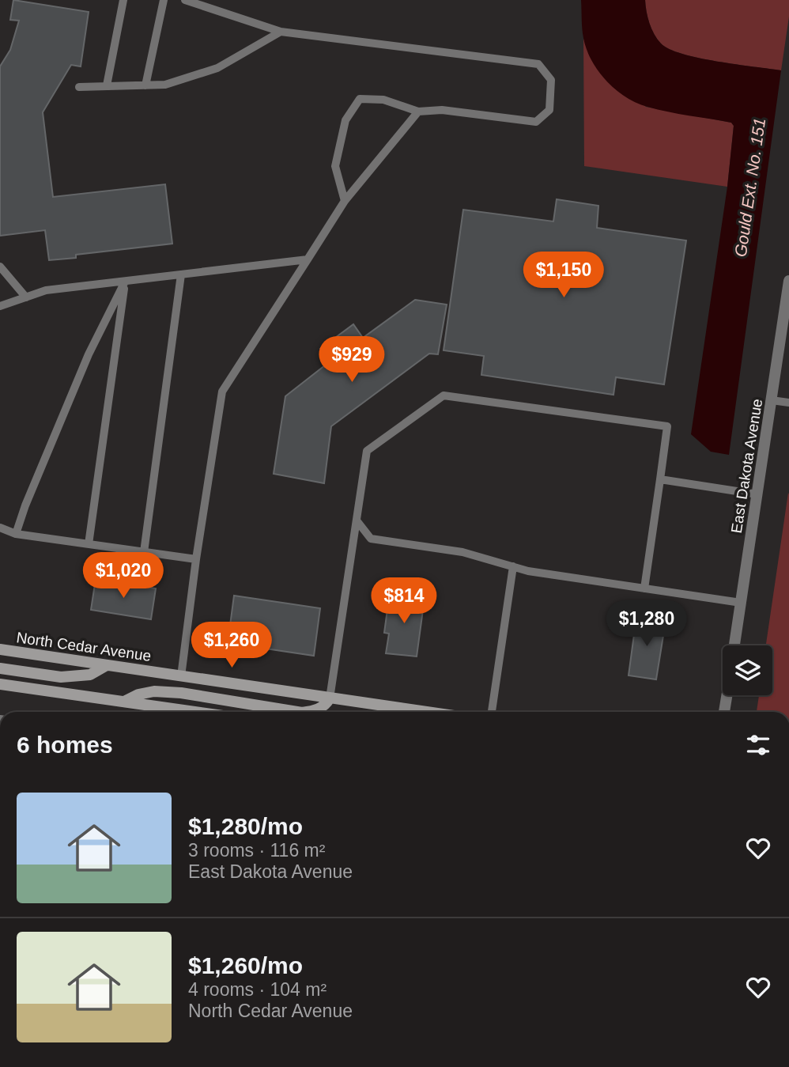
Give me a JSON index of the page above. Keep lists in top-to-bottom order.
{
  "streets": {
    "main road": ["North Cedar Avenue"],
    "street": ["East Dakota Avenue"]
  },
  "water": ["Gould Ext. No. 151"],
  "page": {
    "price": [
      "$1,150",
      "$929",
      "$1,020",
      "$814",
      "$1,280",
      "$1,260"
    ],
    "heading": "6 homes",
    "list": [
      {
        "name": "$1,280/mo",
        "note": "3 rooms · 116 m² · East Dakota Avenue"
      },
      {
        "name": "$1,260/mo",
        "note": "4 rooms · 104 m² · North Cedar Avenue"
      }
    ]
  }
}
